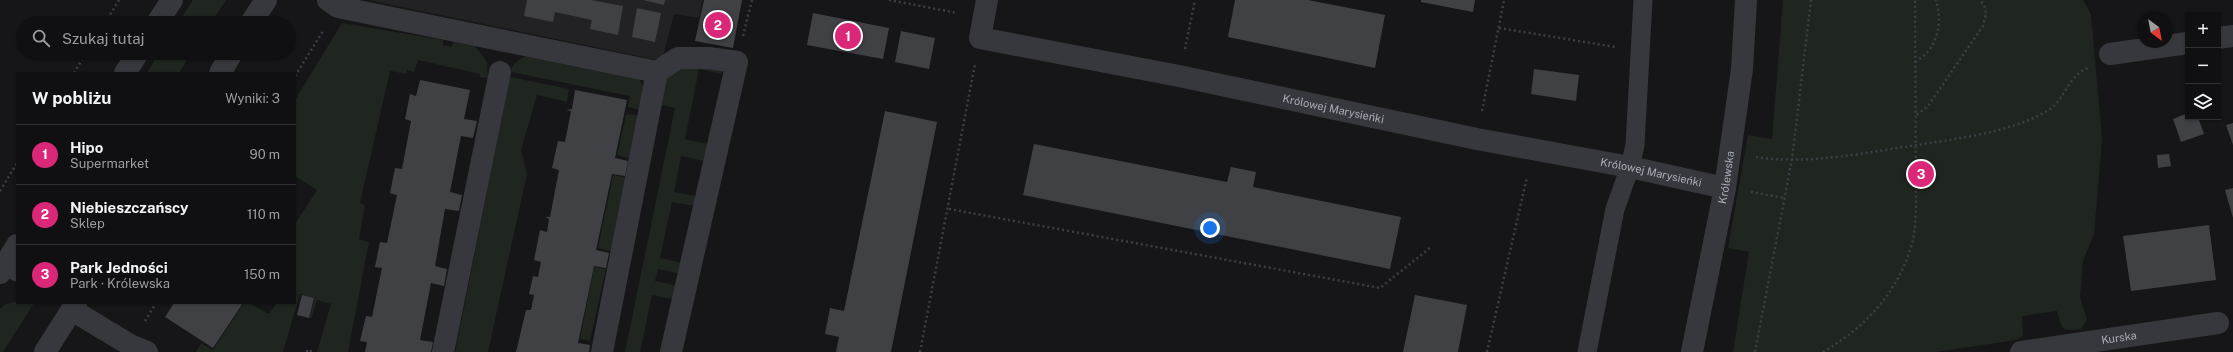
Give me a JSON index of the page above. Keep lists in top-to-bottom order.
{
  "streets": {
    "street": ["Królowej Marysieńki", "Królewska", "Kurska"]
  },
  "crossings": [
    ["Królowej Marysieńki", "Królewska"]
  ],
  "north": "bottom right",
  "page": {
    "pins": ["2", "1", "3"],
    "map_buttons": ["+", "−"],
    "search": "Szukaj tutaj",
    "heading": ["W pobliżu", "Wyniki: 3"],
    "list": [
      {
        "mark": "1",
        "name": "Hipo",
        "note": "Supermarket",
        "value": "90 m"
      },
      {
        "mark": "2",
        "name": "Niebieszczańscy",
        "note": "Sklep",
        "value": "110 m"
      },
      {
        "mark": "3",
        "name": "Park Jedności",
        "note": "Park · Królewska",
        "value": "150 m"
      }
    ]
  }
}
